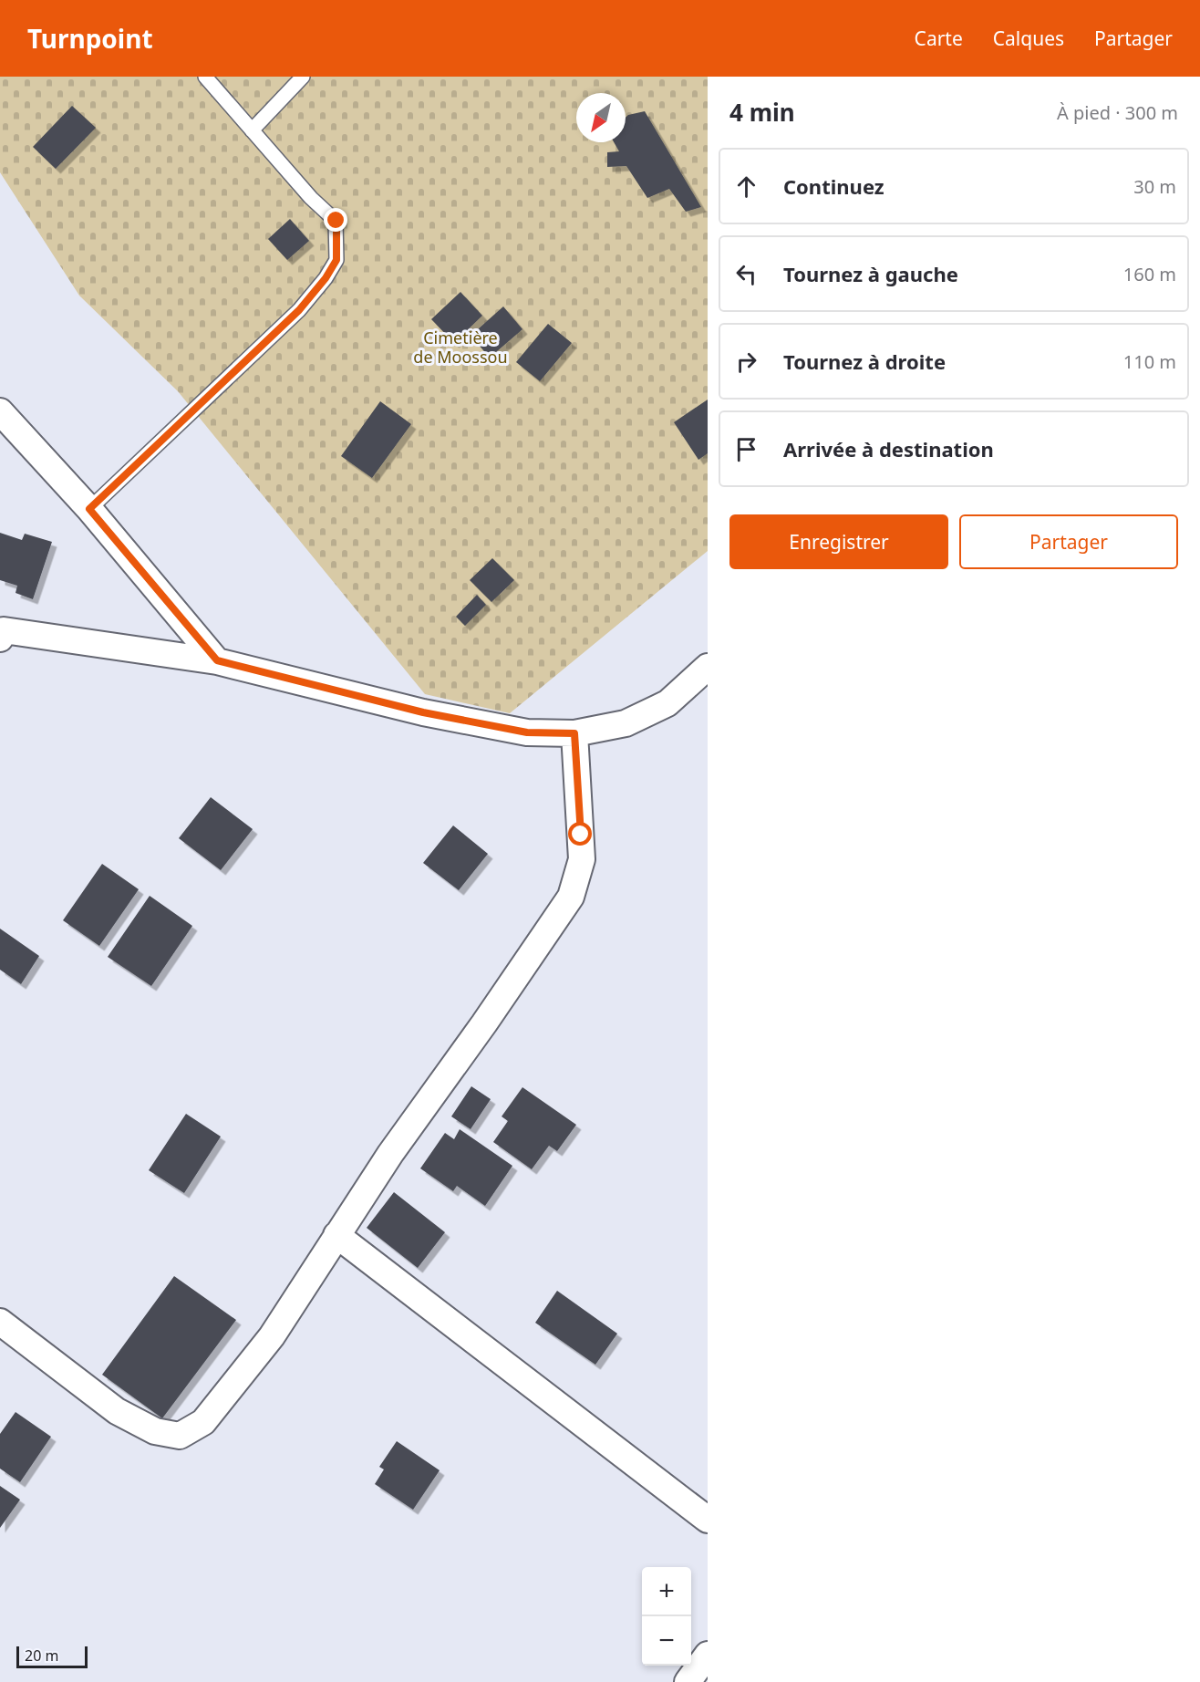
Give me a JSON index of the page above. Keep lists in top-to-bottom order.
{
  "parks": ["Cimetière de Moossou"],
  "scale_bar": "20 m",
  "north": "bottom left",
  "page": {
    "header": "Turnpoint",
    "nav": ["Carte", "Calques", "Partager"],
    "heading": ["4 min", "À pied · 300 m"],
    "list": [
      ["Continuez", "30 m"],
      ["Tournez à gauche", "160 m"],
      ["Tournez à droite", "110 m"],
      "Arrivée à destination"
    ],
    "buttons": ["Enregistrer", "Partager"],
    "map_buttons": ["+", "−"],
    "scale": "20 m"
  }
}
